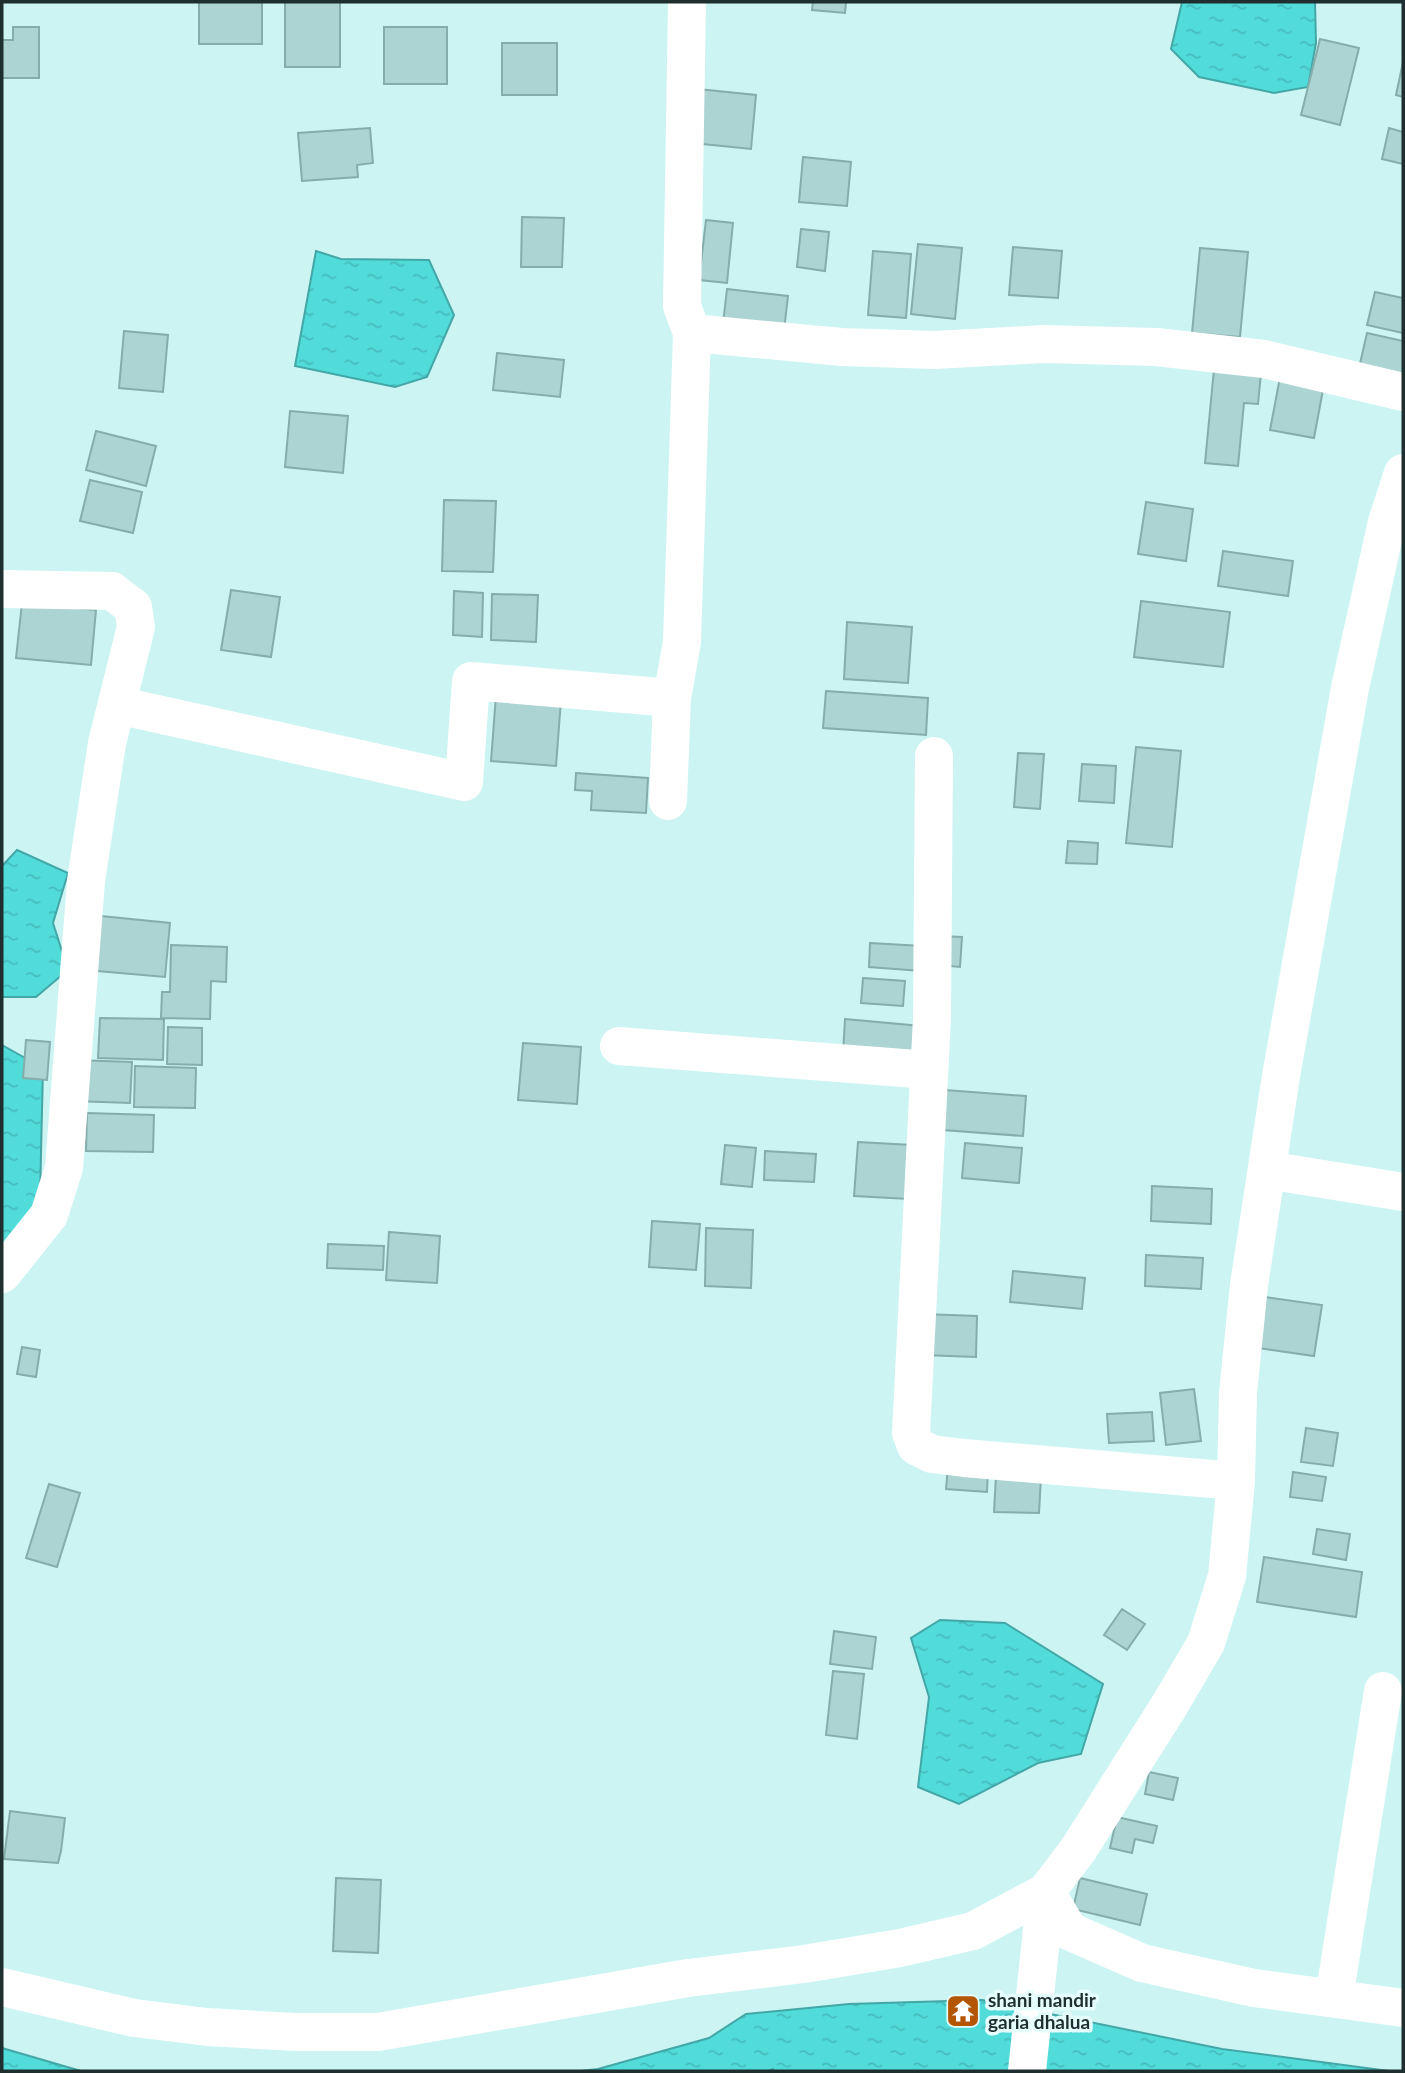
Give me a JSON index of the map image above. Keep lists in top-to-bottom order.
{
  "places": {
    "temple": ["shani mandir garia dhalua"]
  }
}
